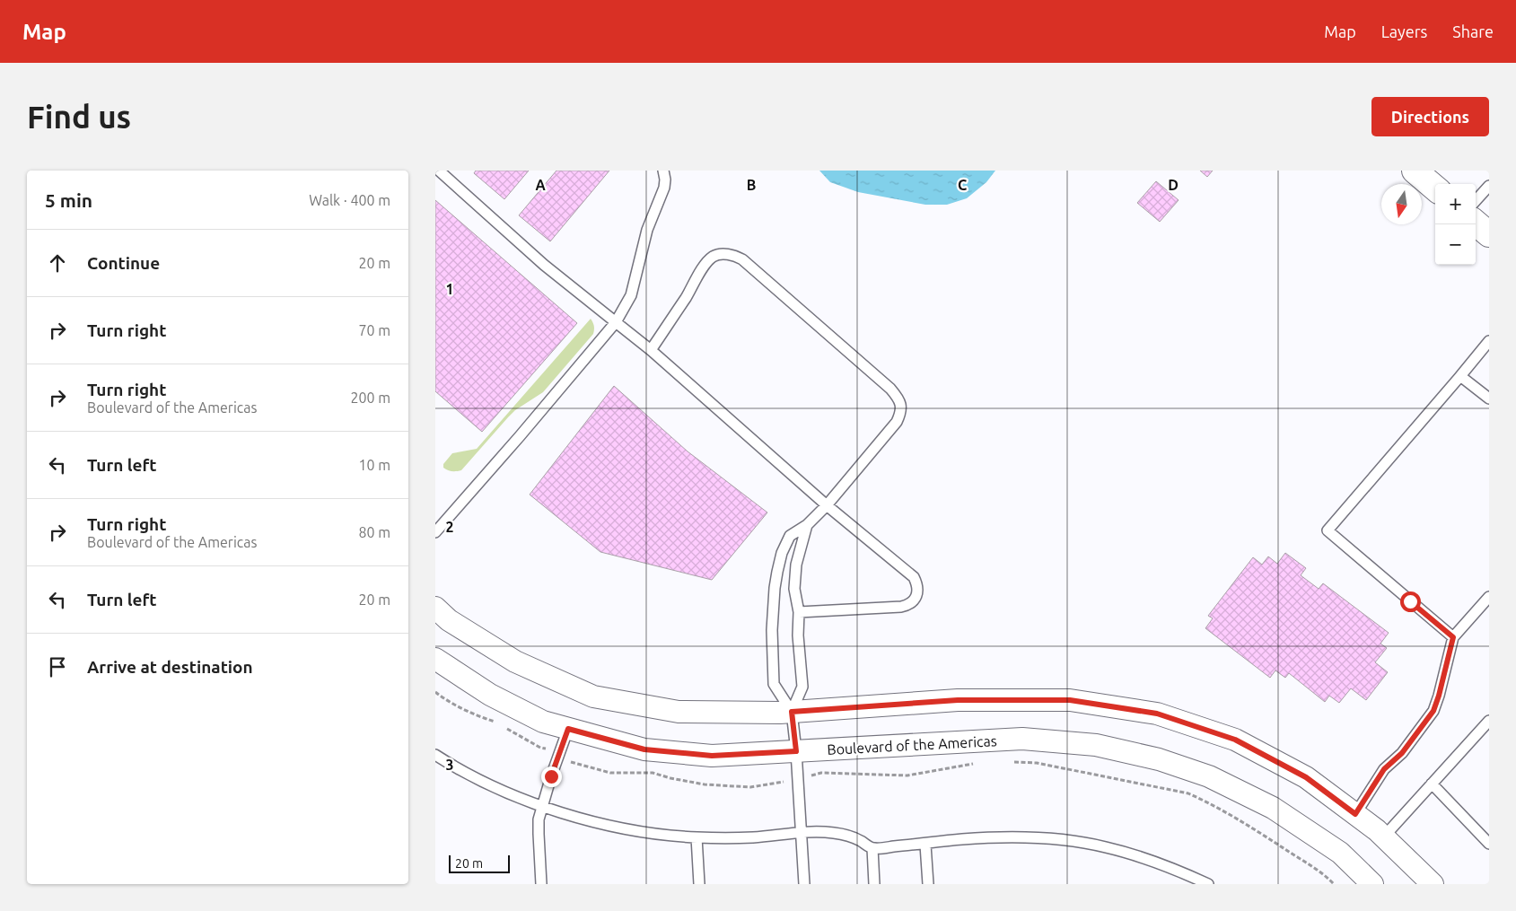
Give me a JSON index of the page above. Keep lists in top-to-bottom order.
{
  "streets": {
    "street": ["Boulevard of the Americas"]
  },
  "scale_bar": "20 m",
  "north": "bottom",
  "page": {
    "header": "Map",
    "nav": ["Map", "Layers", "Share"],
    "buttons": "Directions",
    "title": "Find us",
    "heading": ["5 min", "Walk · 400 m"],
    "map_buttons": ["+", "−"],
    "list": [
      ["Continue", "20 m"],
      ["Turn right", "70 m"],
      ["Turn right", "Boulevard of the Americas", "200 m"],
      ["Turn left", "10 m"],
      ["Turn right", "Boulevard of the Americas", "80 m"],
      ["Turn left", "20 m"],
      "Arrive at destination"
    ],
    "scale": "20 m"
  },
  "grid": {
    "columns": [
      "A",
      "B",
      "C",
      "D"
    ],
    "rows": ["1", "2", "3"]
  }
}
